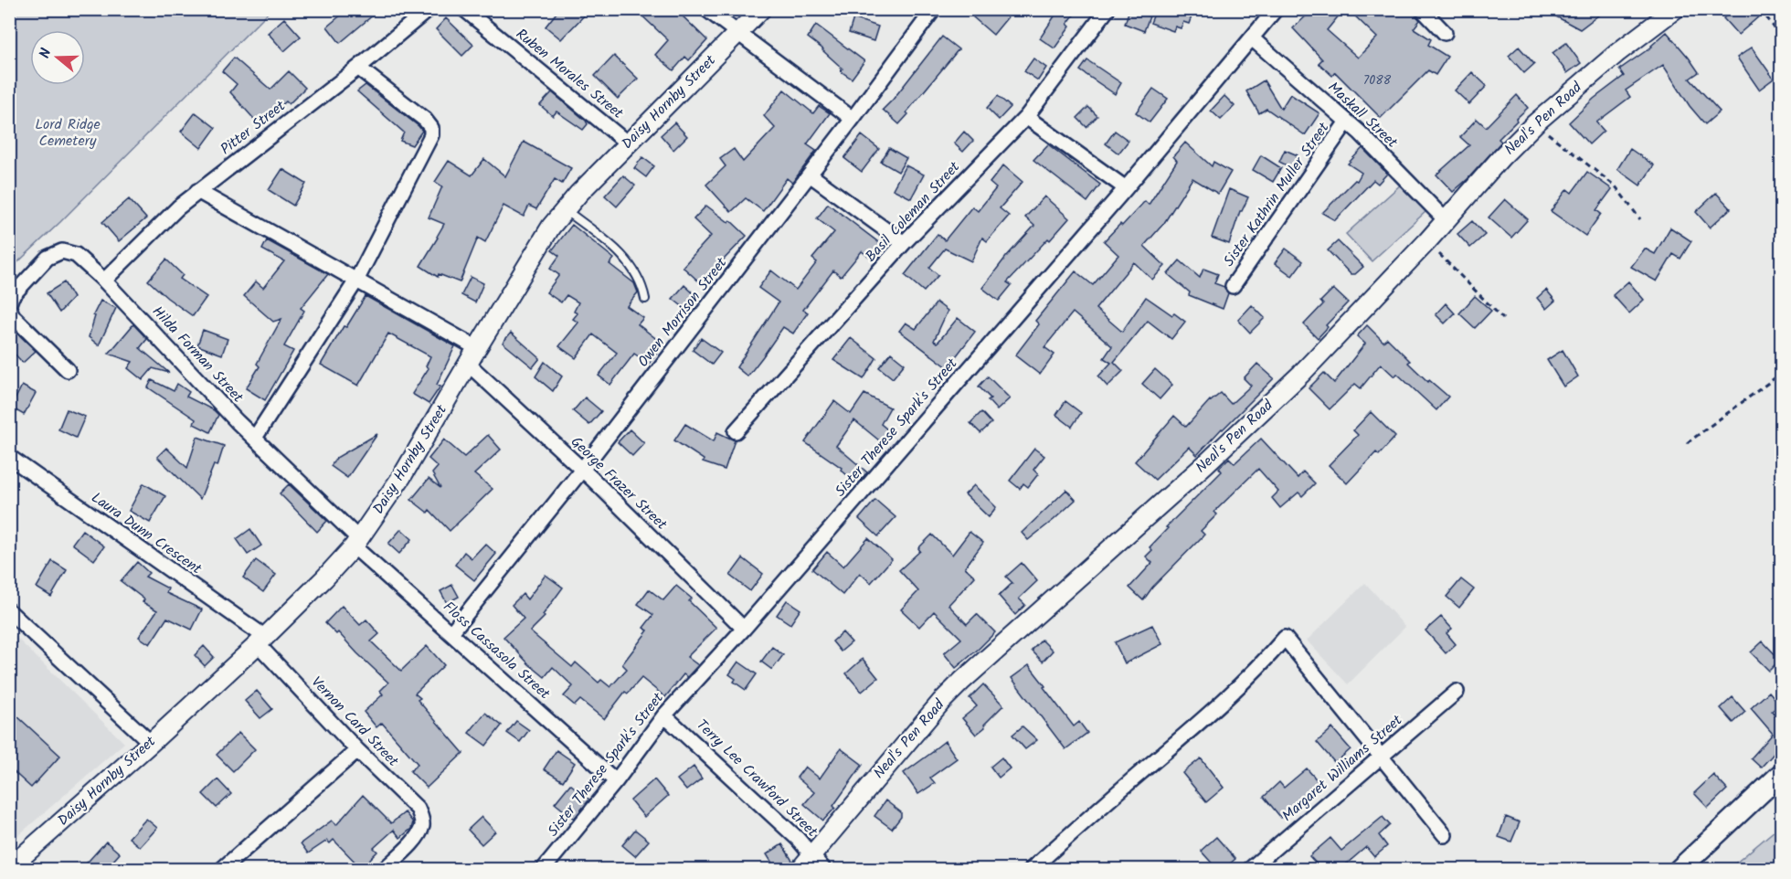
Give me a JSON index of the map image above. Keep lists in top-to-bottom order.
{
  "streets": {
    "street": [
      "Ruben Morales Street",
      "Daisy Hornby Street",
      "Maskall Street",
      "Neal's Pen Road",
      "Pitter Street",
      "Sister Kathrin Muller Street",
      "Basil Coleman Street",
      "Owen Morrison Street",
      "Hilda Forman Street",
      "Sister Therese Spark's Street",
      "George Frazer Street",
      "Laura Dunn Crescent",
      "Floss Cassasola Street",
      "Vernon Card Street",
      "Margaret Williams Street",
      "Terry Lee Crawford Street"
    ]
  },
  "crossings": [
    ["Ruben Morales Street", "Daisy Hornby Street"],
    ["Daisy Hornby Street", "Hilda Forman Street"],
    ["Daisy Hornby Street", "George Frazer Street"],
    ["Daisy Hornby Street", "Laura Dunn Crescent"],
    ["Daisy Hornby Street", "Floss Cassasola Street"],
    ["Daisy Hornby Street", "Vernon Card Street"],
    ["Maskall Street", "Neal's Pen Road"],
    ["Maskall Street", "Sister Kathrin Muller Street"],
    ["Maskall Street", "Sister Therese Spark's Street"],
    ["Neal's Pen Road", "Terry Lee Crawford Street"],
    ["Pitter Street", "Hilda Forman Street"],
    ["Pitter Street", "George Frazer Street"],
    ["Owen Morrison Street", "George Frazer Street"],
    ["Owen Morrison Street", "Floss Cassasola Street"],
    ["Hilda Forman Street", "Floss Cassasola Street"],
    ["Sister Therese Spark's Street", "George Frazer Street"],
    ["Sister Therese Spark's Street", "Floss Cassasola Street"],
    ["Sister Therese Spark's Street", "Terry Lee Crawford Street"],
    ["Laura Dunn Crescent", "Vernon Card Street"]
  ],
  "parks": ["Lord Ridge Cemetery"],
  "house_numbers": ["7088"],
  "north": "left"
}
